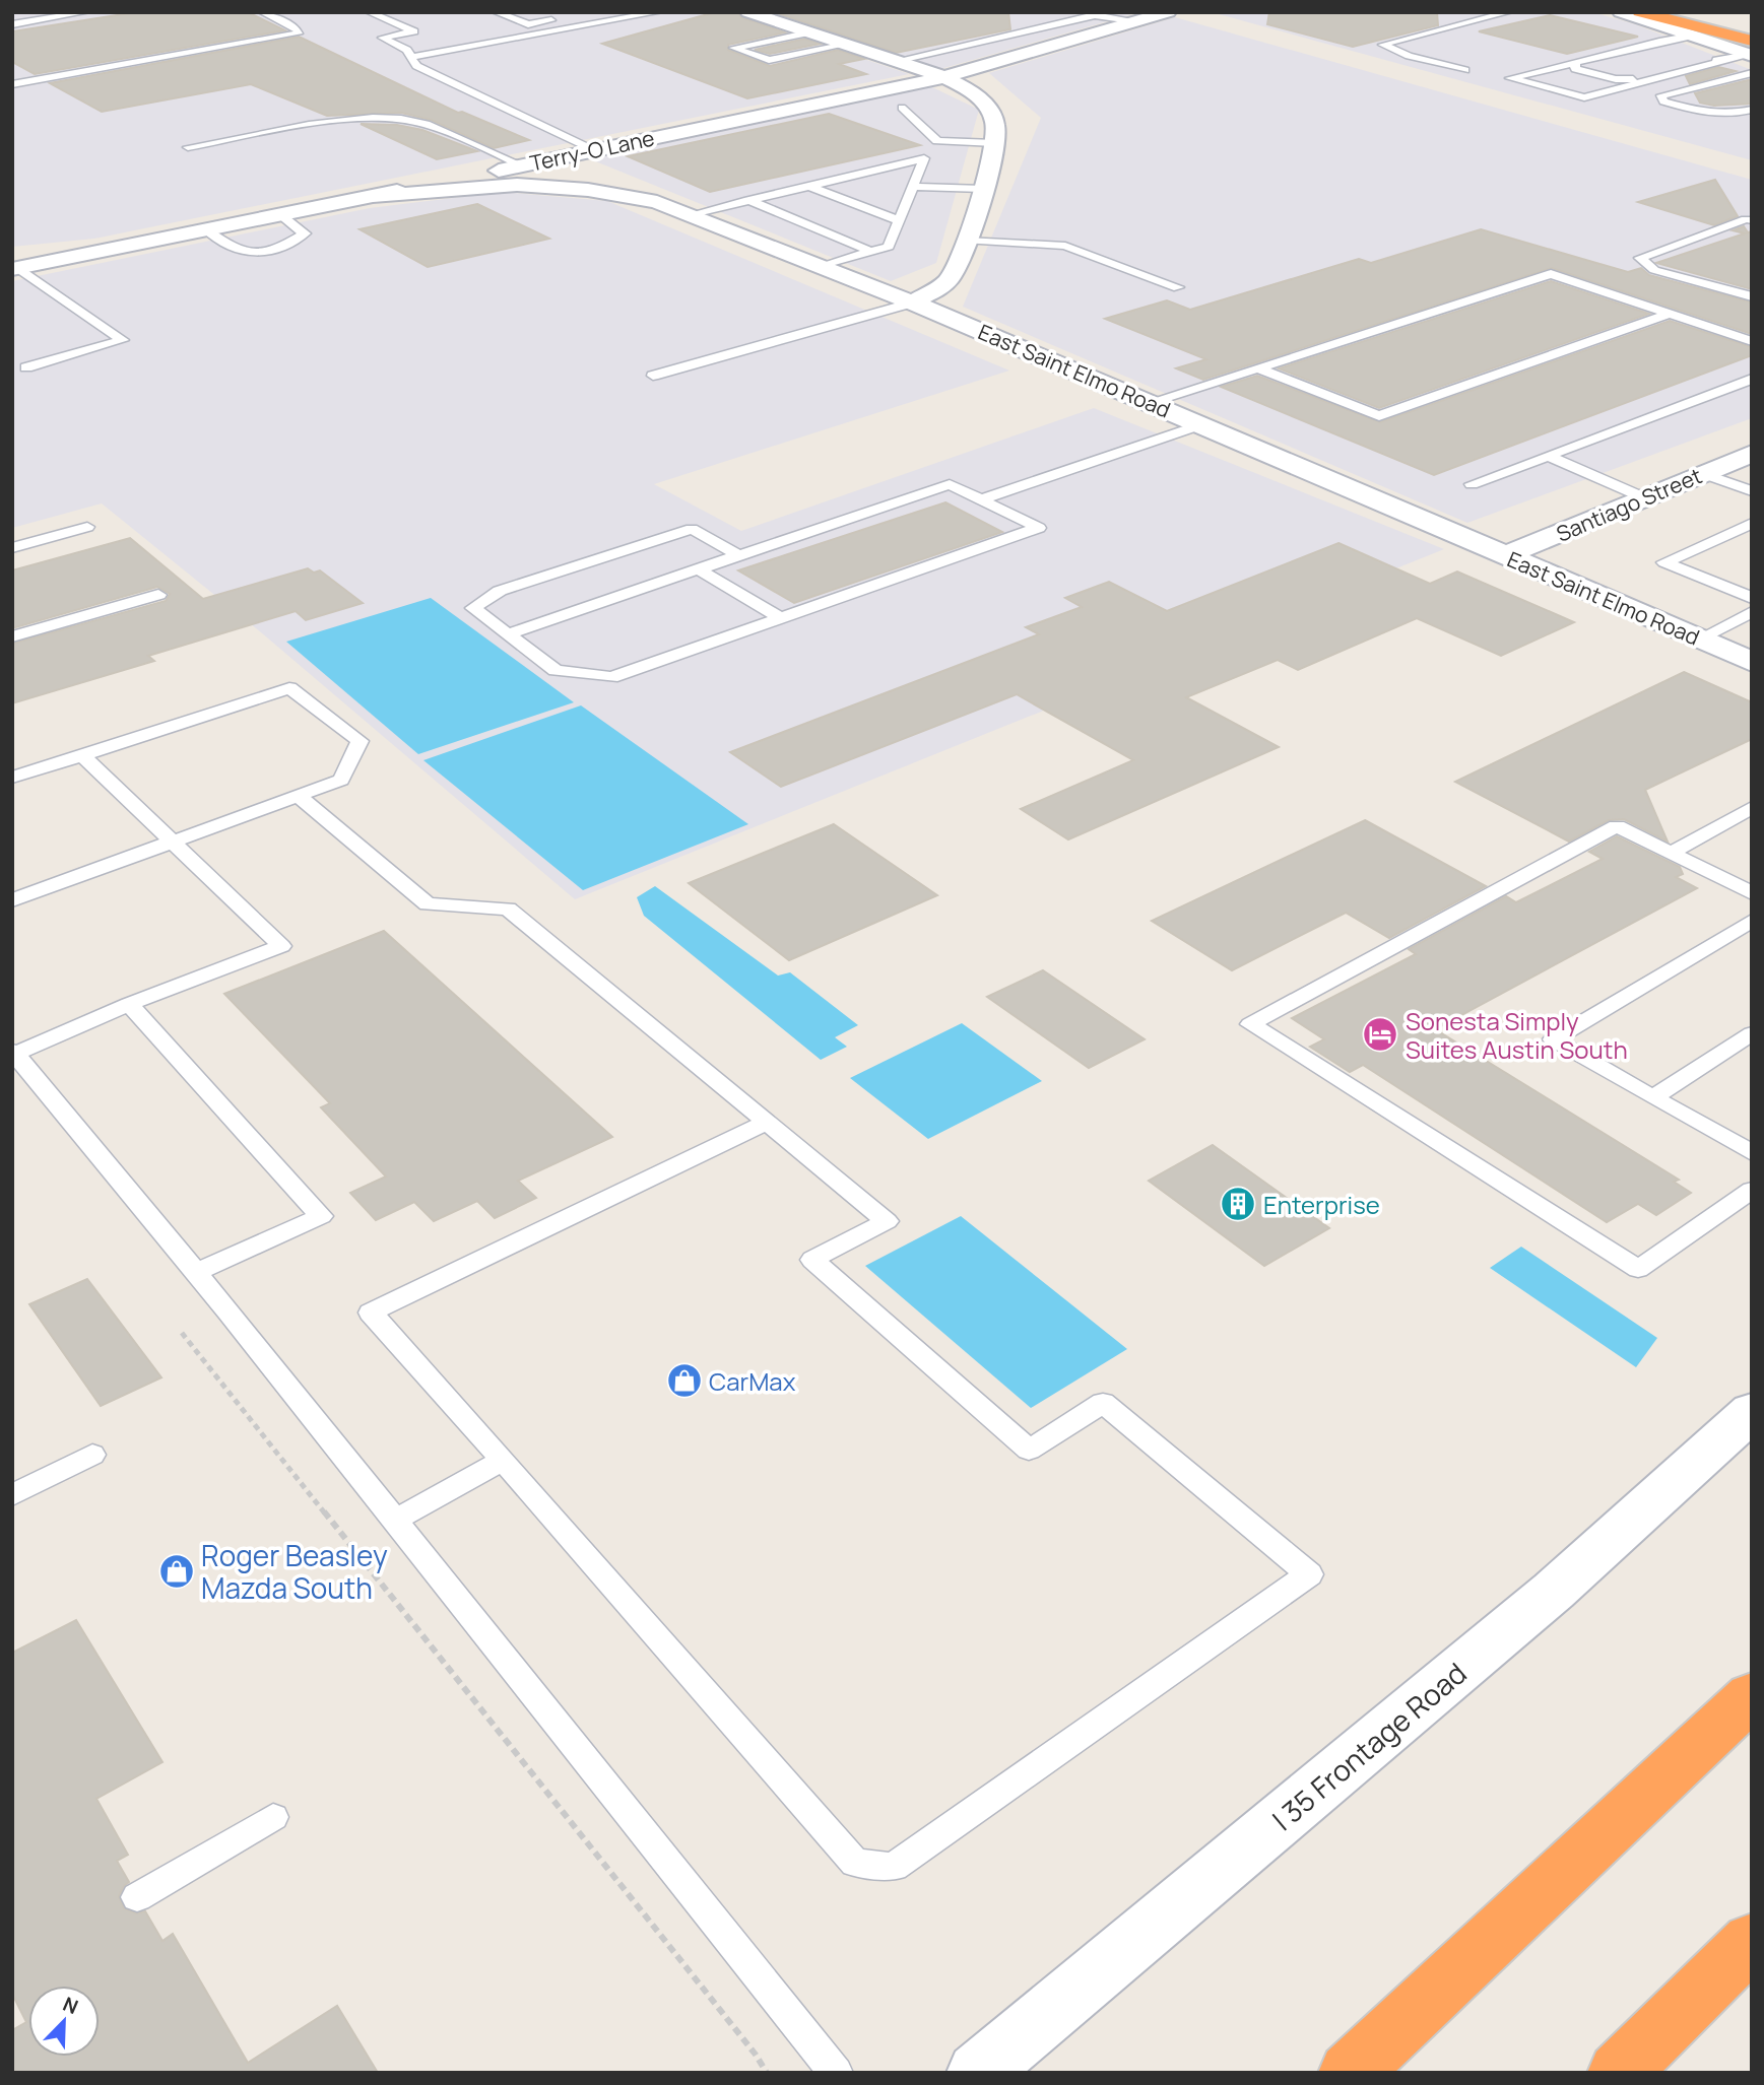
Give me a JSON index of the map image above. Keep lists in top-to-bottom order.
{
  "streets": {
    "street": [
      "Terry-O Lane",
      "East Saint Elmo Road",
      "Santiago Street",
      "I 35 Frontage Road"
    ]
  },
  "crossings": [
    ["Terry-O Lane", "East Saint Elmo Road"],
    ["East Saint Elmo Road", "Santiago Street"]
  ],
  "places": {
    "hotel": ["Sonesta Simply Suites Austin South"],
    "building": ["Enterprise"],
    "shop": ["CarMax", "Roger Beasley Mazda South"]
  },
  "north": "top right"
}
